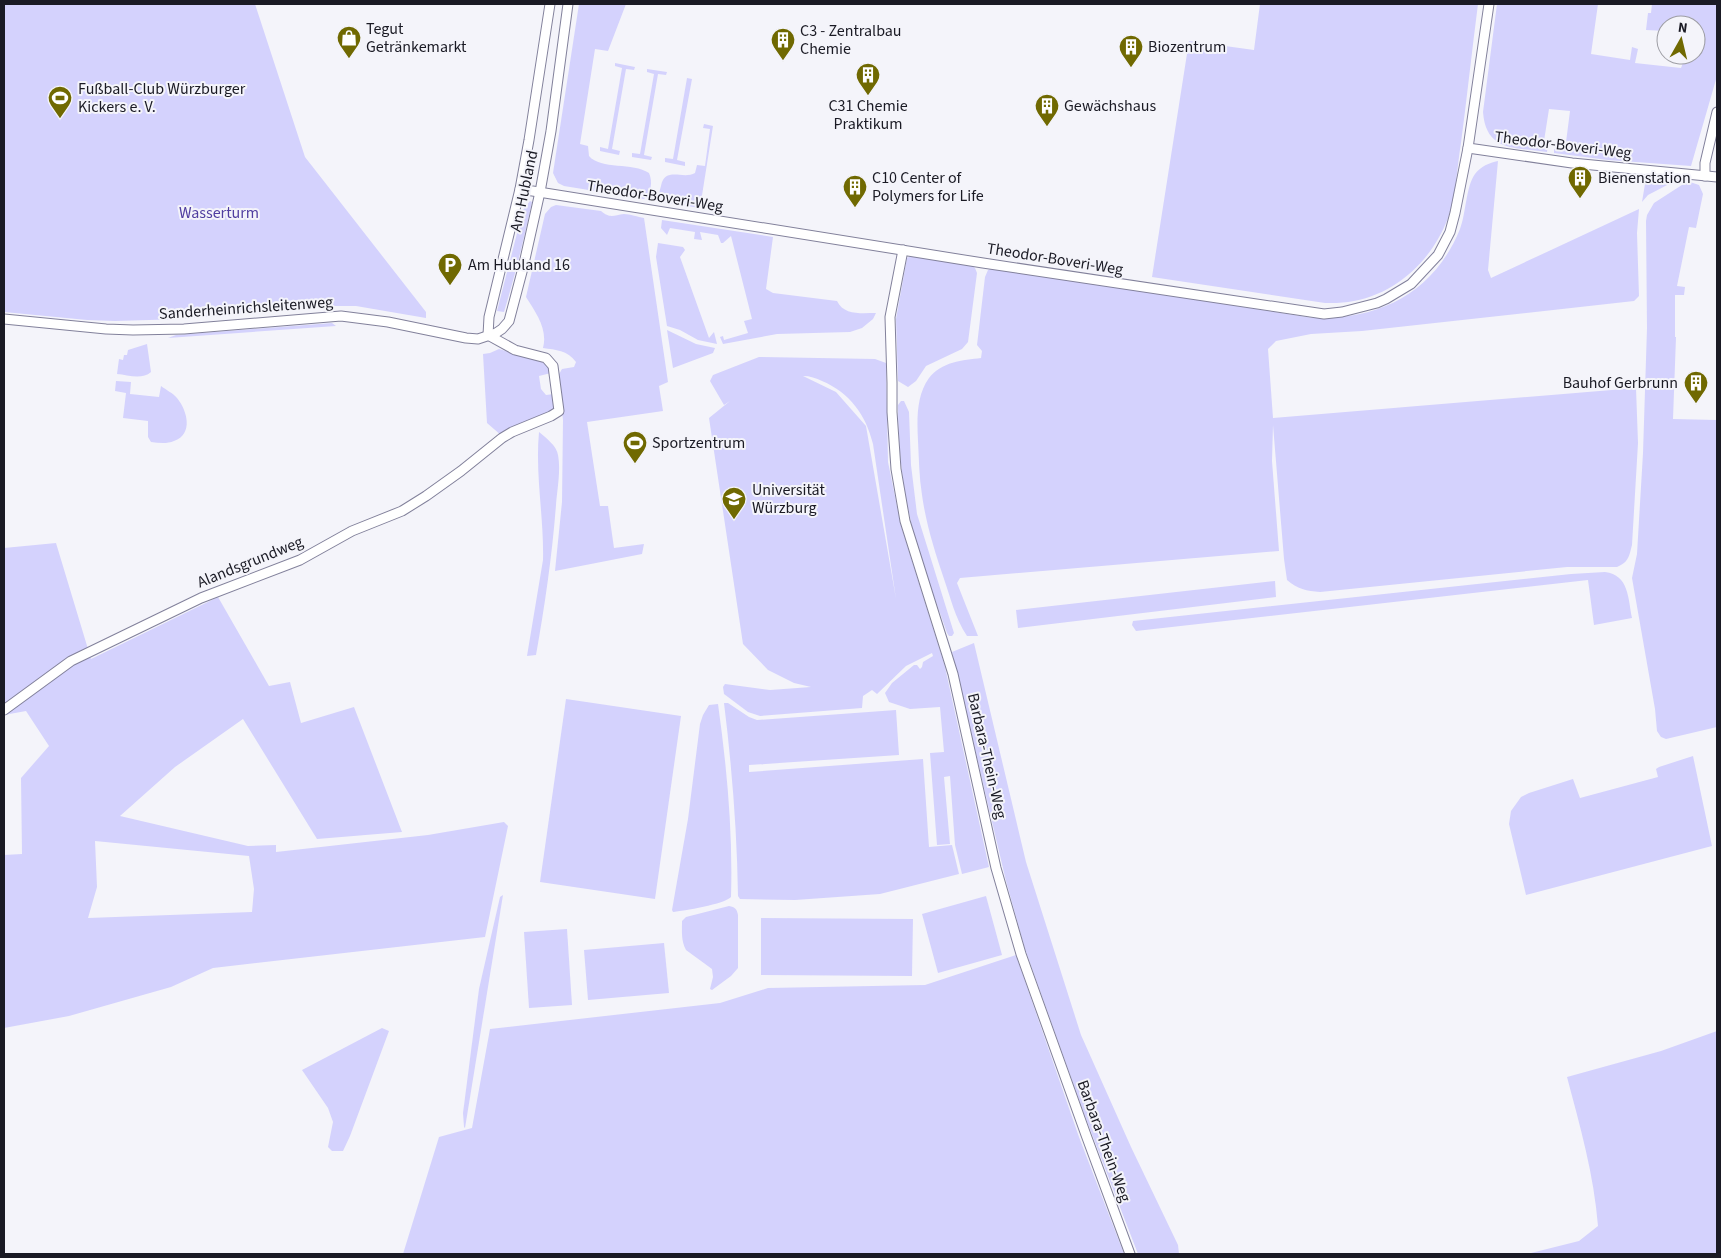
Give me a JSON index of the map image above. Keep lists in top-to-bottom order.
{
  "streets": {
    "street": [
      "Theodor-Boveri-Weg",
      "Am Hubland",
      "Sanderheinrichsleitenweg",
      "Alandsgrundweg",
      "Barbara-Thein-Weg"
    ]
  },
  "crossings": [
    ["Theodor-Boveri-Weg", "Am Hubland"],
    ["Theodor-Boveri-Weg", "Barbara-Thein-Weg"],
    ["Am Hubland", "Sanderheinrichsleitenweg"],
    ["Am Hubland", "Alandsgrundweg"],
    ["Sanderheinrichsleitenweg", "Alandsgrundweg"]
  ],
  "parks": ["Wasserturm"],
  "places": {
    "shop": ["Tegut Getränkemarkt"],
    "building": [
      "C3 - Zentralbau Chemie",
      "Biozentrum",
      "C31 Chemie Praktikum",
      "Gewächshaus",
      "Bienenstation",
      "C10 Center of Polymers for Life",
      "Bauhof Gerbrunn"
    ],
    "sports": ["Fußball-Club Würzburger Kickers e. V.", "Sportzentrum"],
    "parking": ["Am Hubland 16"],
    "school or university": ["Universität Würzburg"]
  },
  "north": "top"
}
